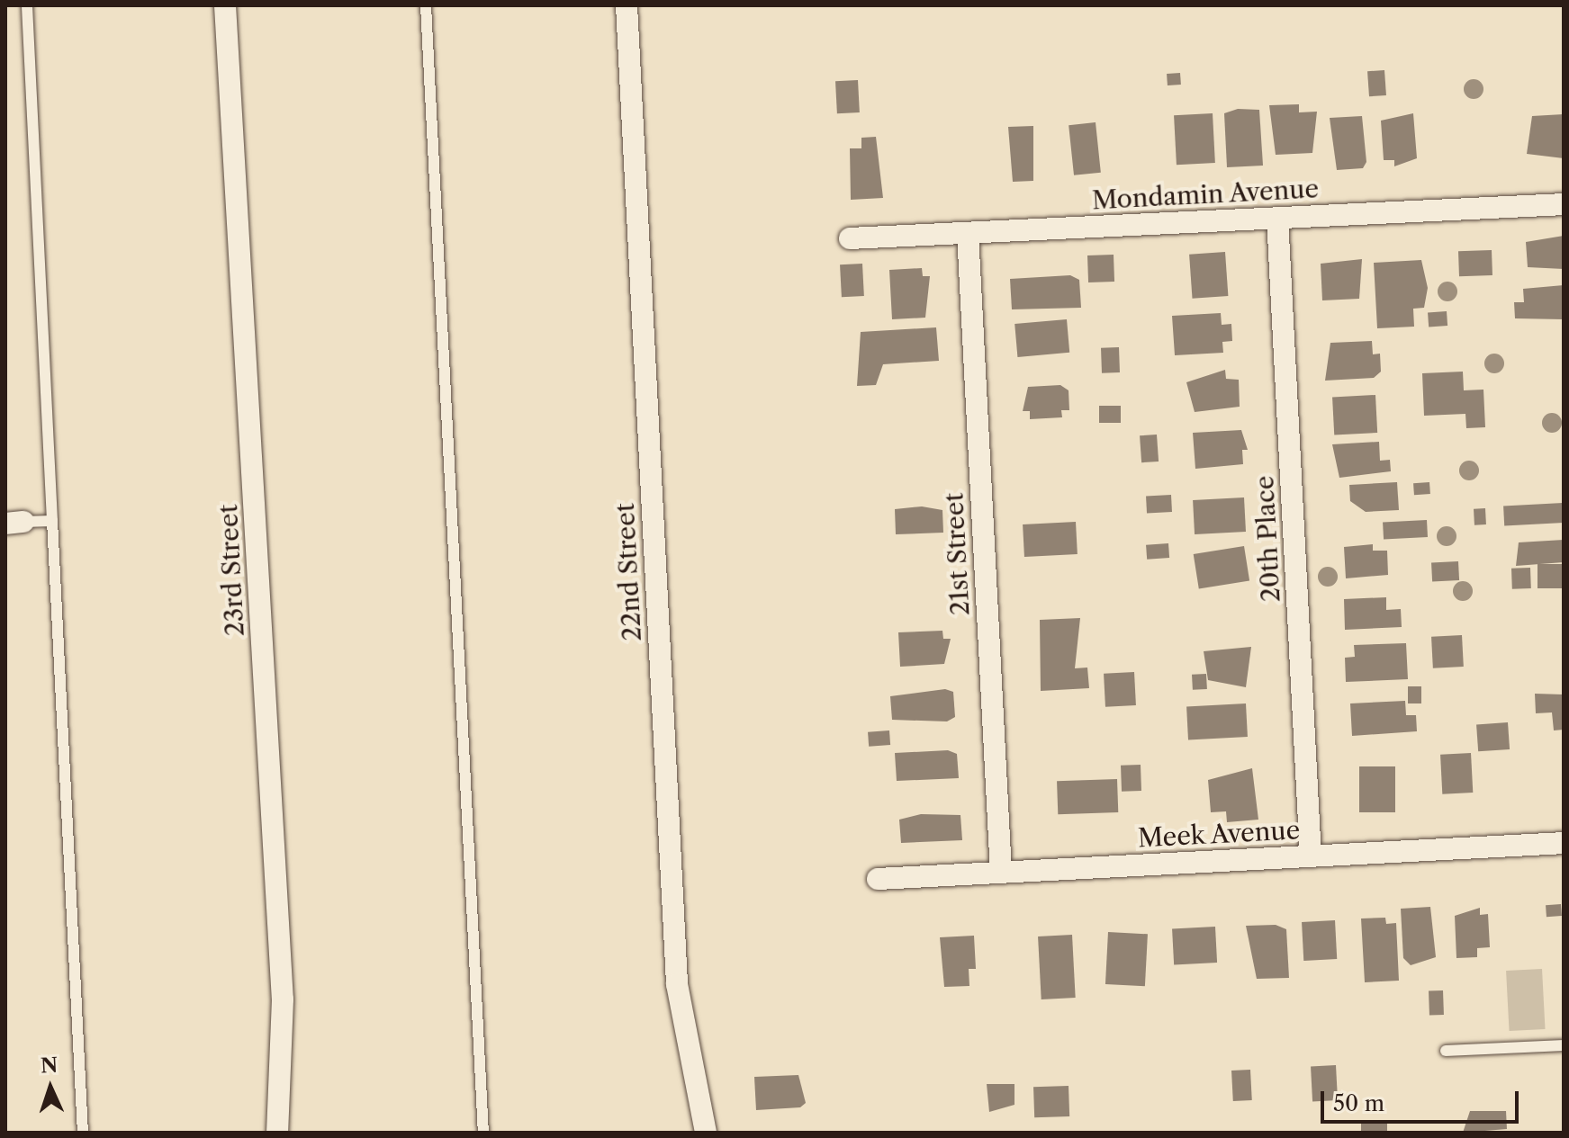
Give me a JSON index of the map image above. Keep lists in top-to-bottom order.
{
  "streets": {
    "street": [
      "Mondamin Avenue",
      "20th Place",
      "21st Street",
      "23rd Street",
      "22nd Street",
      "Meek Avenue"
    ]
  },
  "crossings": [
    ["Mondamin Avenue", "20th Place"],
    ["Mondamin Avenue", "21st Street"],
    ["20th Place", "Meek Avenue"],
    ["21st Street", "Meek Avenue"]
  ],
  "scale_bar": "50 m",
  "north": "top"
}
